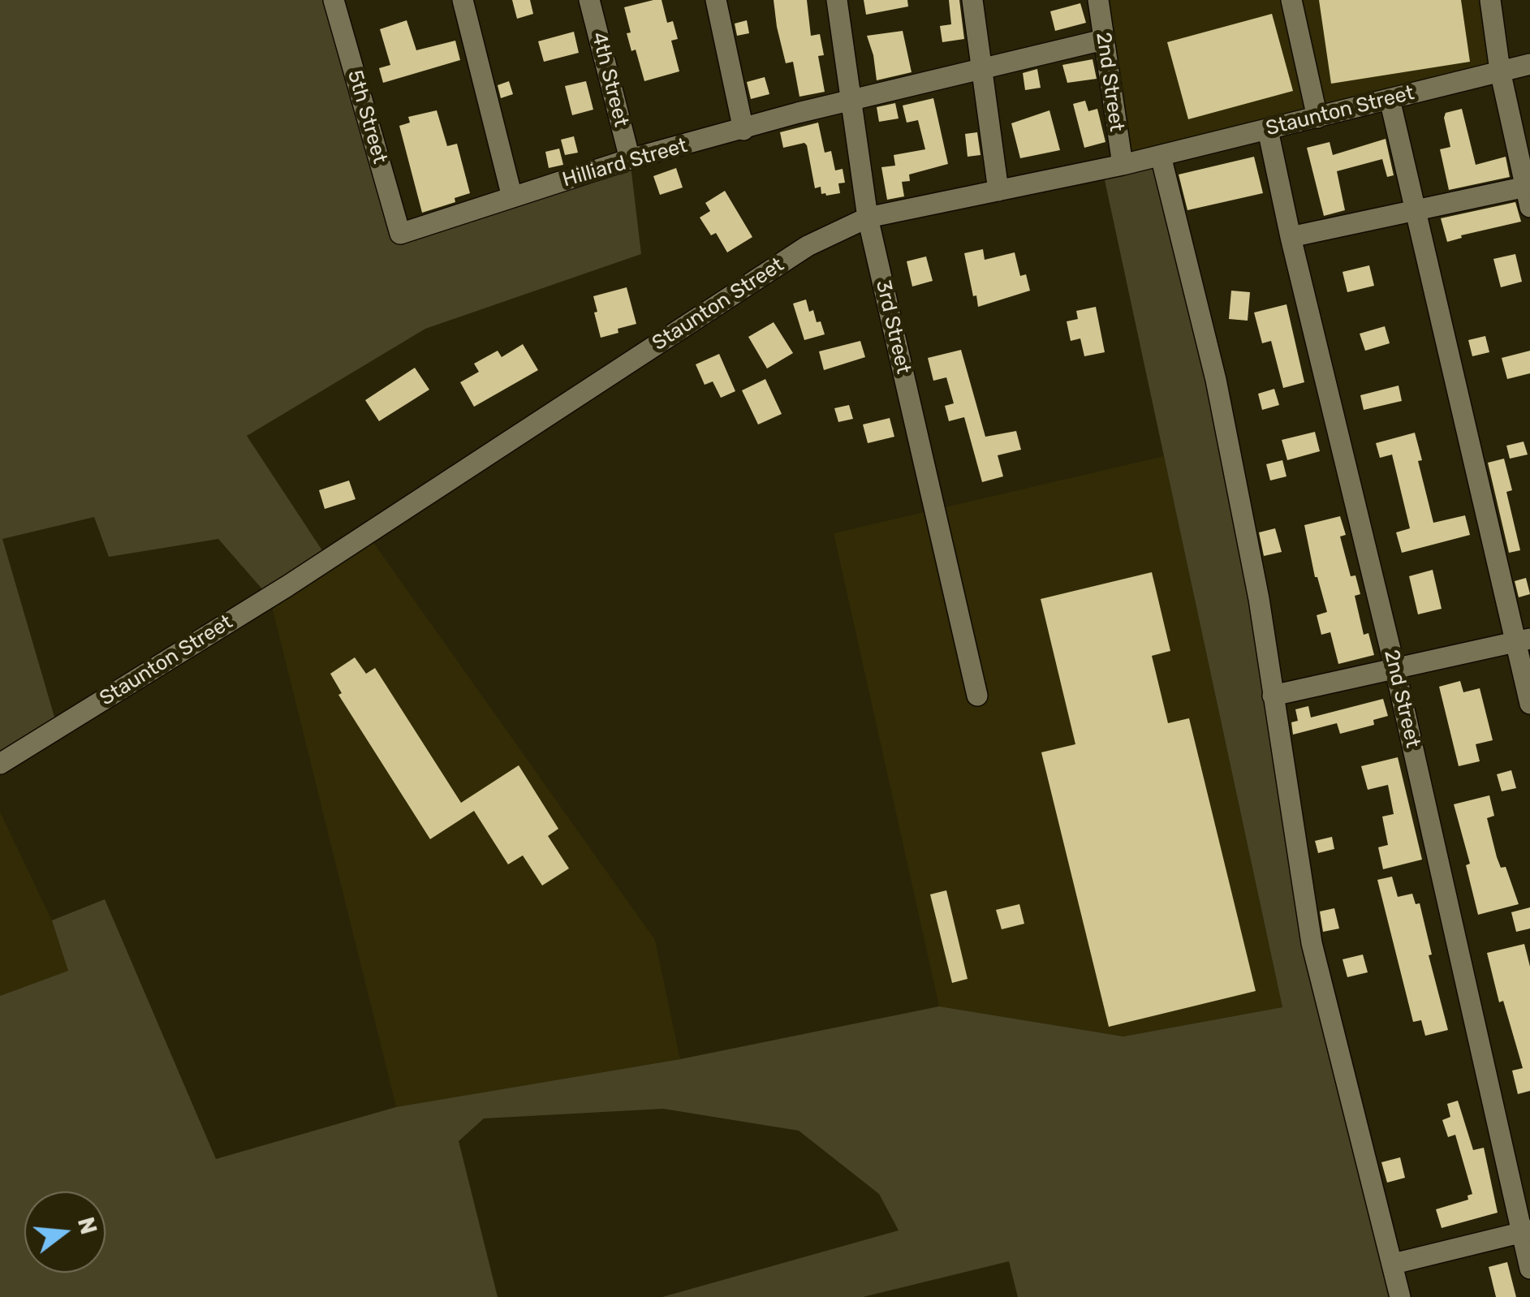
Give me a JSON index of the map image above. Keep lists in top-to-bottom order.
{
  "streets": {
    "street": [
      "4th Street",
      "2nd Street",
      "Staunton Street",
      "5th Street",
      "Hilliard Street",
      "3rd Street"
    ]
  },
  "crossings": [
    ["4th Street", "Hilliard Street"],
    ["2nd Street", "Staunton Street"],
    ["2nd Street", "Hilliard Street"],
    ["Staunton Street", "3rd Street"],
    ["5th Street", "Hilliard Street"],
    ["Hilliard Street", "3rd Street"]
  ],
  "north": "right"
}
